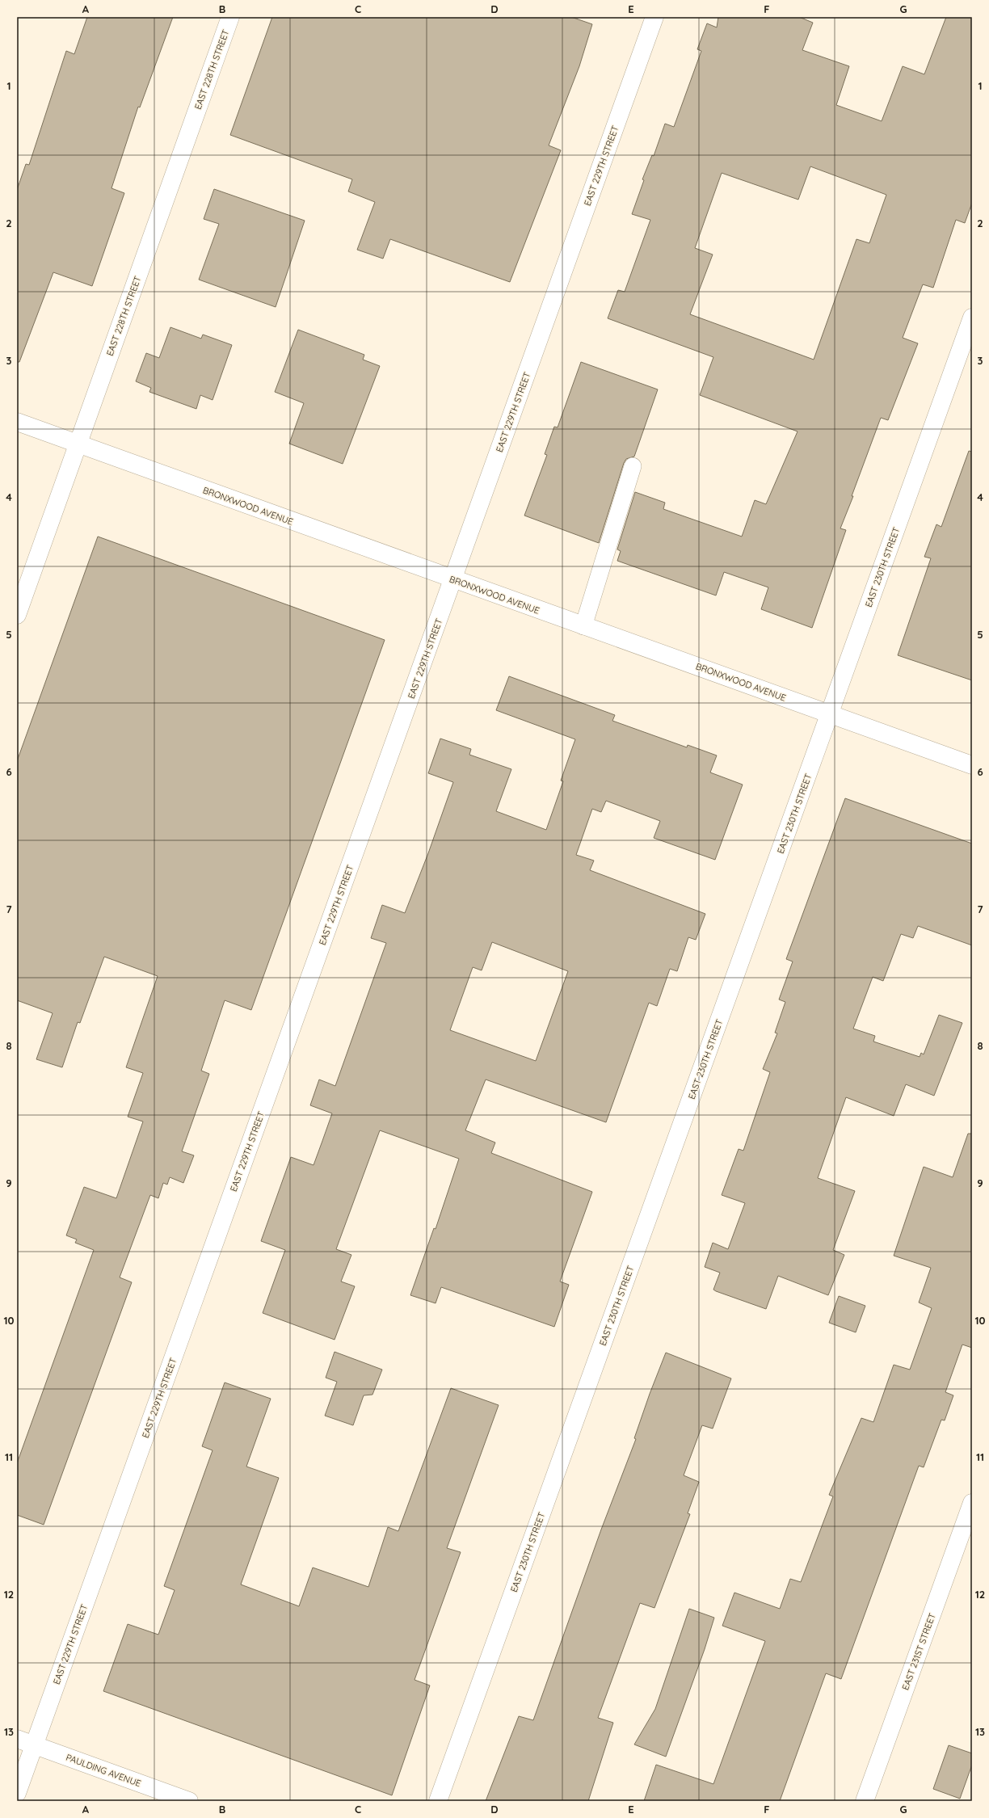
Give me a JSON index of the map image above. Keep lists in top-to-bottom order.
{
  "streets": {
    "street": [
      "EAST 228TH STREET",
      "EAST 229TH STREET",
      "BRONXWOOD AVENUE",
      "EAST 230TH STREET",
      "EAST 231ST STREET",
      "PAULDING AVENUE"
    ]
  },
  "crossings": [
    ["EAST 228TH STREET", "BRONXWOOD AVENUE"],
    ["EAST 229TH STREET", "BRONXWOOD AVENUE"],
    ["EAST 229TH STREET", "PAULDING AVENUE"],
    ["BRONXWOOD AVENUE", "EAST 230TH STREET"]
  ],
  "grid": {
    "columns": [
      "A",
      "B",
      "C",
      "D",
      "E",
      "F",
      "G"
    ],
    "rows": [
      "1",
      "2",
      "3",
      "4",
      "5",
      "6",
      "7",
      "8",
      "9",
      "10",
      "11",
      "12",
      "13"
    ]
  }
}
